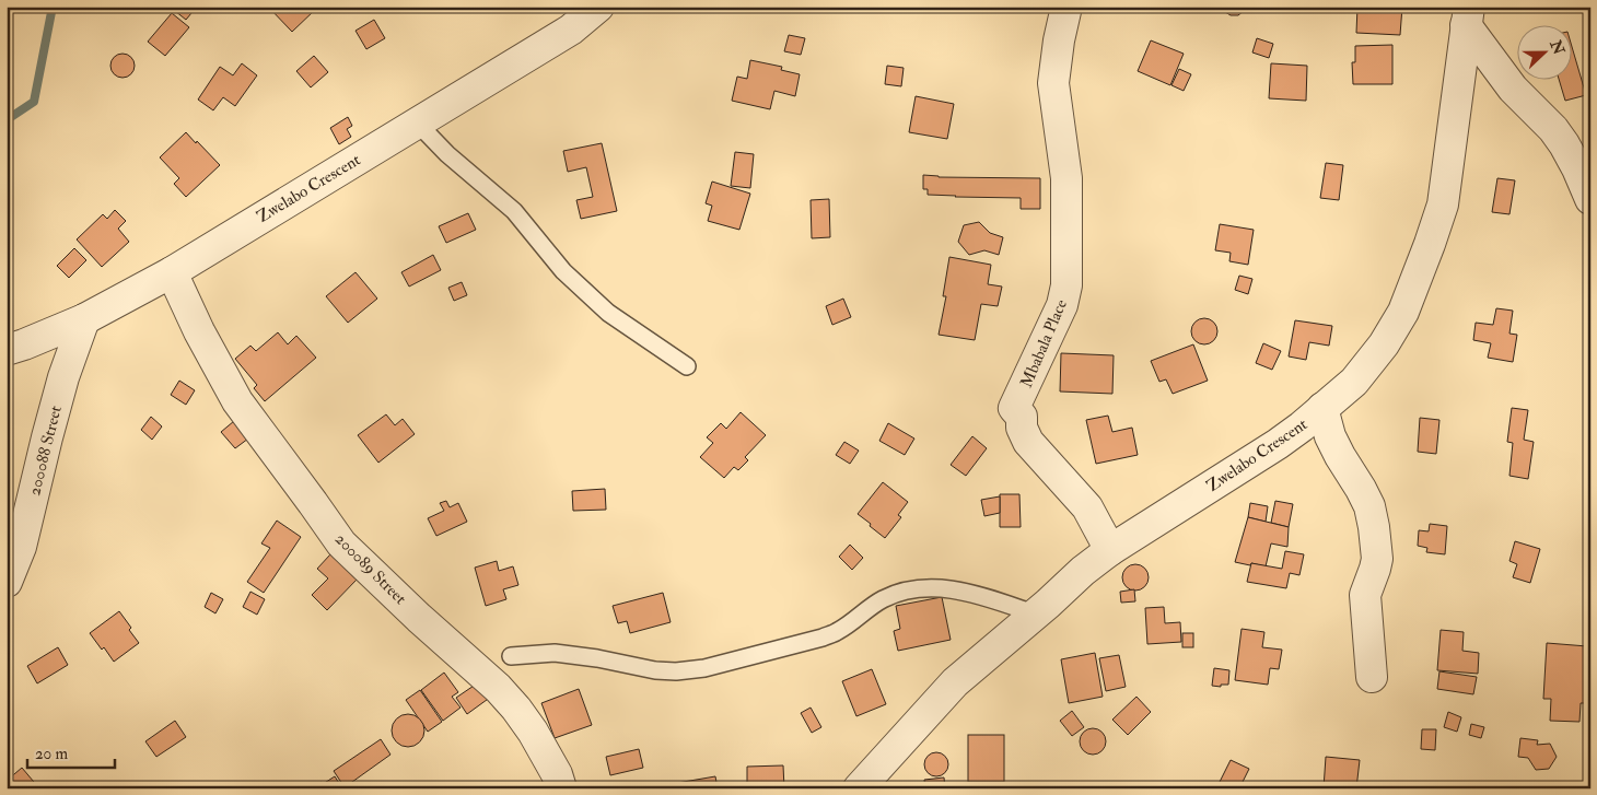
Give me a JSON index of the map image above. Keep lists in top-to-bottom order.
{
  "streets": {
    "street": [
      "Zwelabo Crescent",
      "Mbabala Place",
      "200088 Street",
      "200089 Street"
    ]
  },
  "crossings": [
    ["Zwelabo Crescent", "Mbabala Place"],
    ["Zwelabo Crescent", "200088 Street"],
    ["Zwelabo Crescent", "200089 Street"]
  ],
  "scale_bar": "20 m",
  "north": "right"
}
